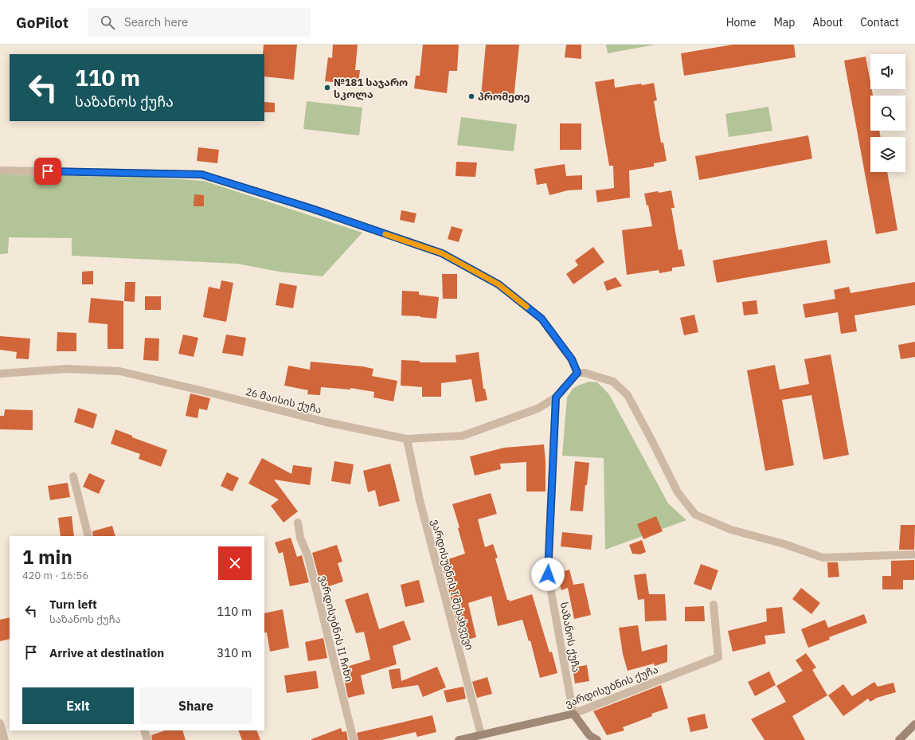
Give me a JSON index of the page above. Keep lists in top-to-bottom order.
{
  "streets": {
    "street": [
      "26 მაისის ქუჩა",
      "ვარდისუბნის I შესახვევი",
      "ვარდისუბნის II ჩიხი",
      "საზანოს ქუჩა",
      "ვარდისუბნის ქუჩა"
    ]
  },
  "crossings": [
    ["26 მაისის ქუჩა", "ვარდისუბნის I შესახვევი"],
    ["26 მაისის ქუჩა", "საზანოს ქუჩა"],
    ["ვარდისუბნის I შესახვევი", "ვარდისუბნის ქუჩა"],
    ["საზანოს ქუჩა", "ვარდისუბნის ქუჩა"]
  ],
  "places": ["№181 საჯარო სკოლა", "პრომეთე"],
  "page": {
    "header": "GoPilot",
    "search": "Search here",
    "nav": [
      "Home",
      "Map",
      "About",
      "Contact"
    ],
    "turn": ["110 m", "საზანოს ქუჩა"],
    "heading": ["1 min", "420 m · 16:56"],
    "list": [
      {
        "name": "Turn left",
        "note": "საზანოს ქუჩა",
        "value": "110 m"
      },
      {
        "name": "Arrive at destination",
        "value": "310 m"
      }
    ],
    "buttons": ["Exit", "Share"]
  }
}
